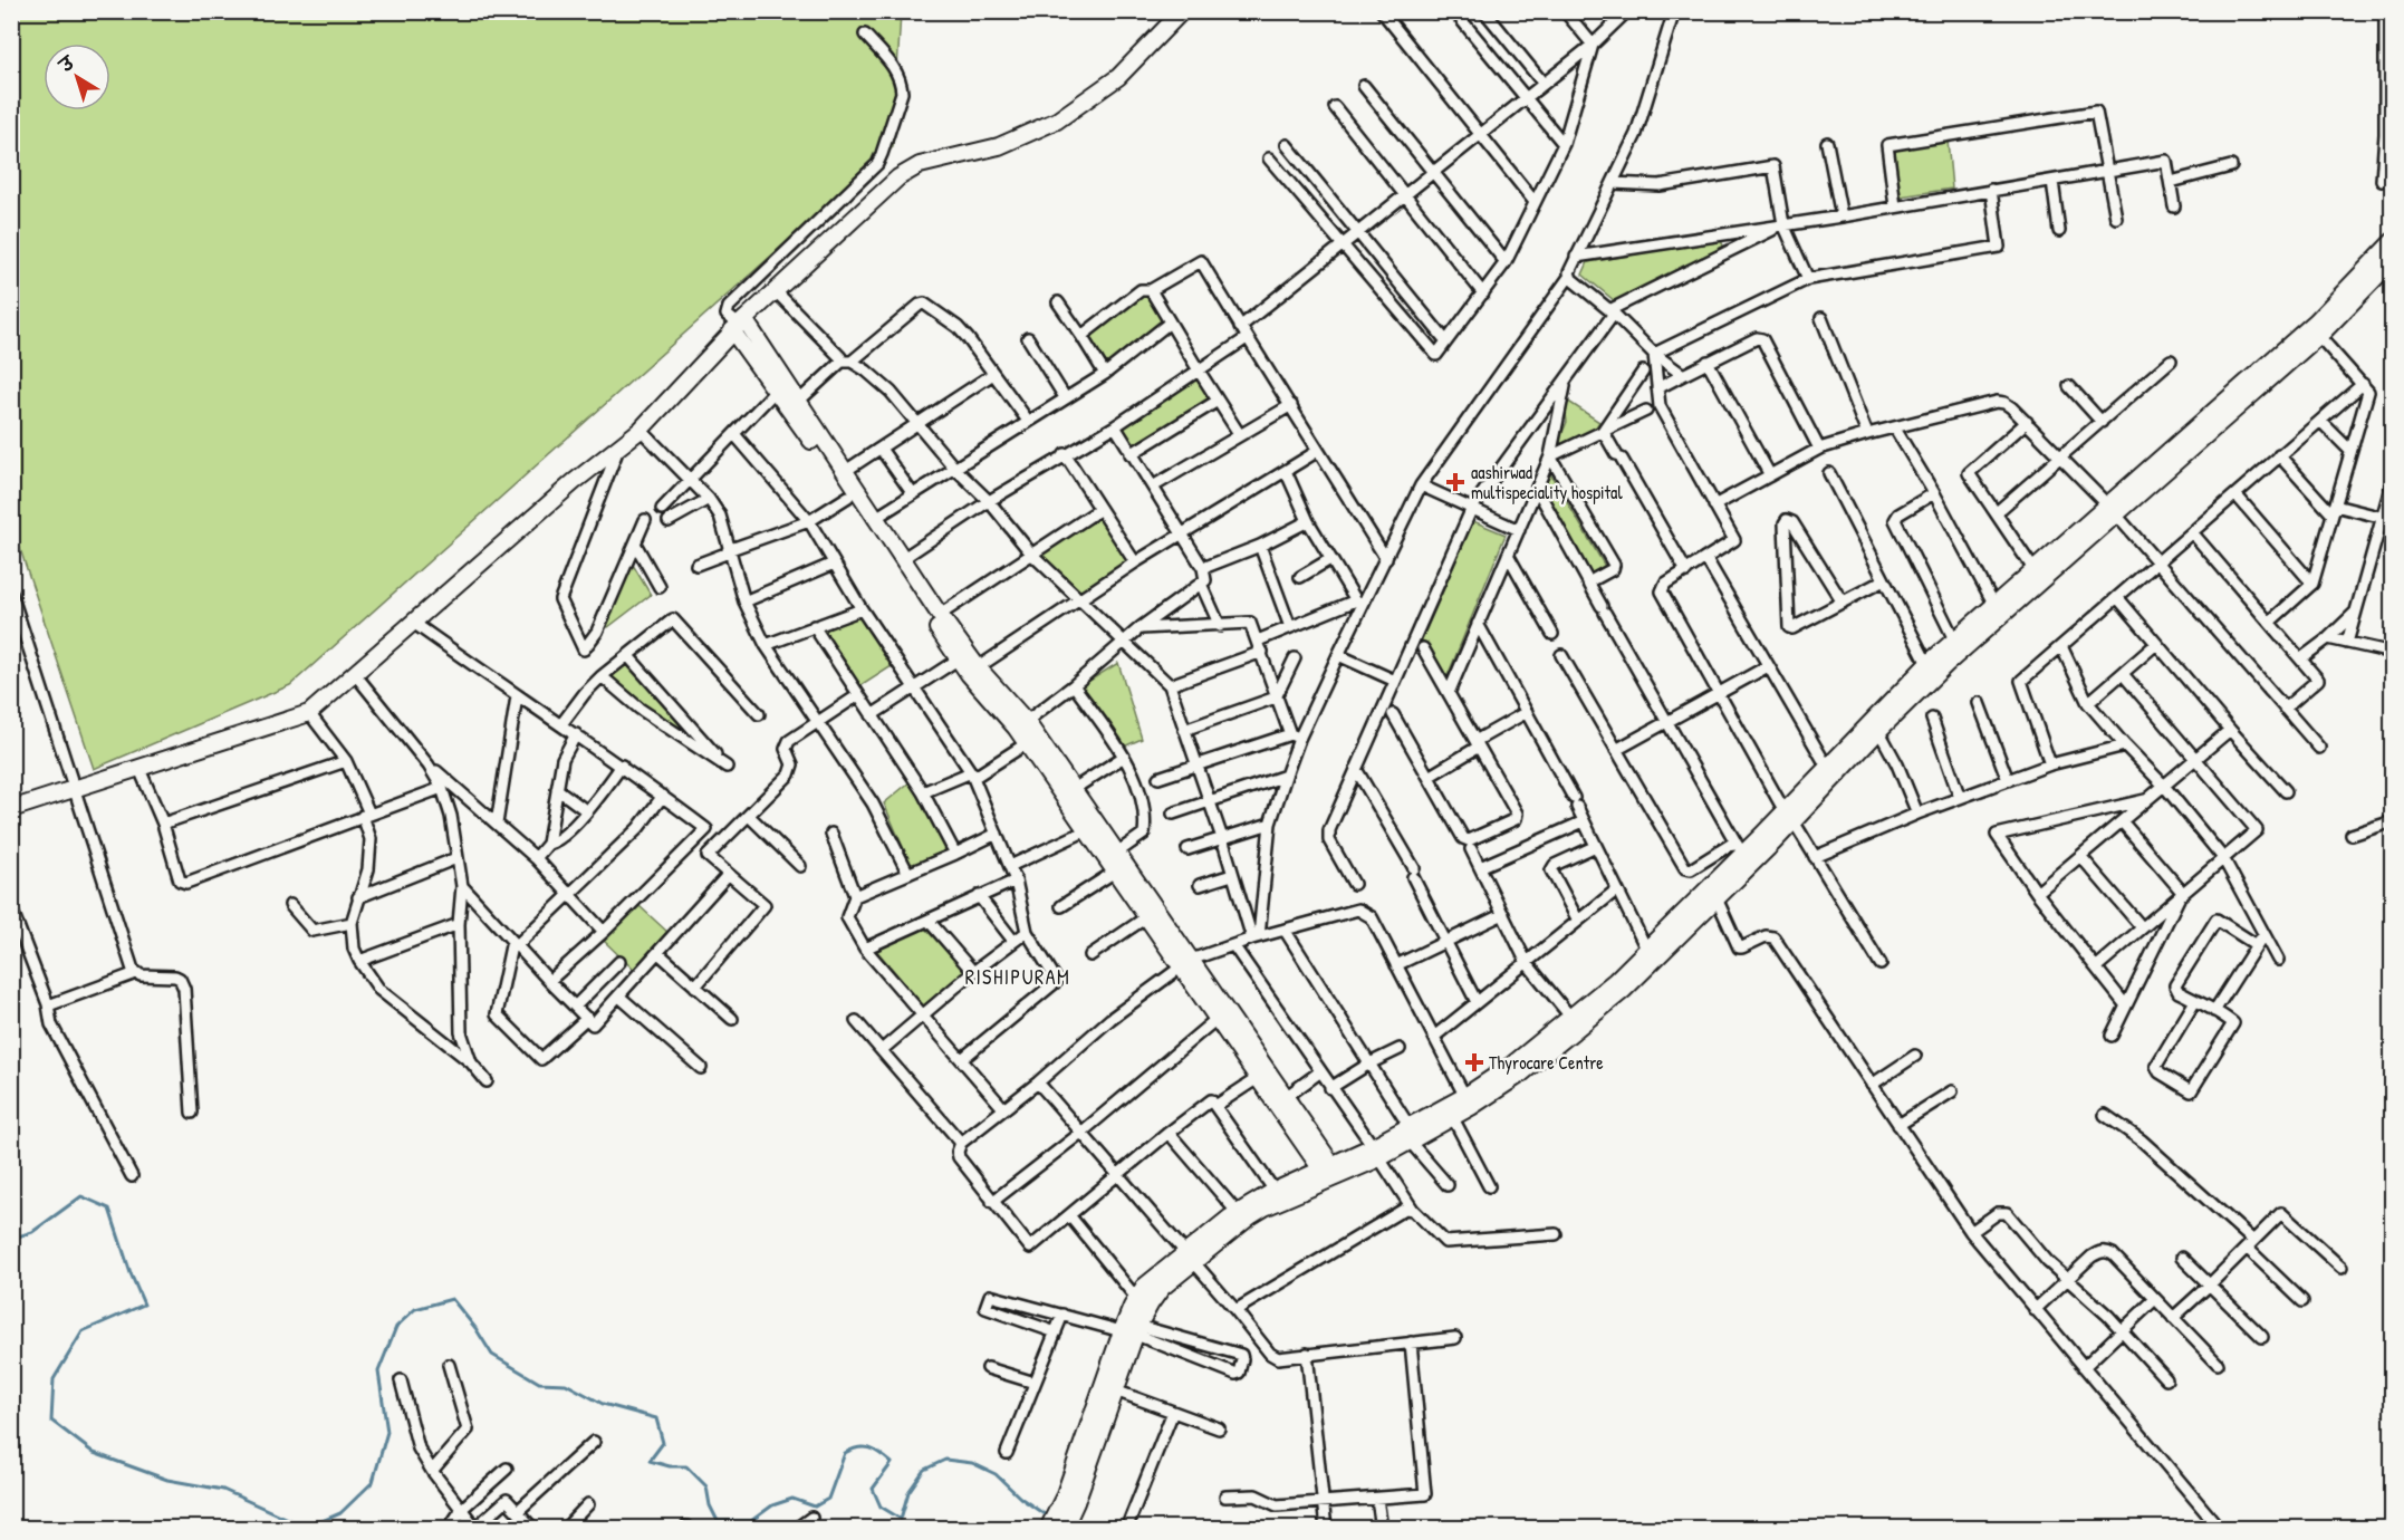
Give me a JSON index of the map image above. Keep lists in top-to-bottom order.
{
  "districts": ["RISHIPURAM"],
  "places": {
    "health": ["aashirwad multispeciality hospital", "Thyrocare Centre"]
  },
  "north": "top left"
}
